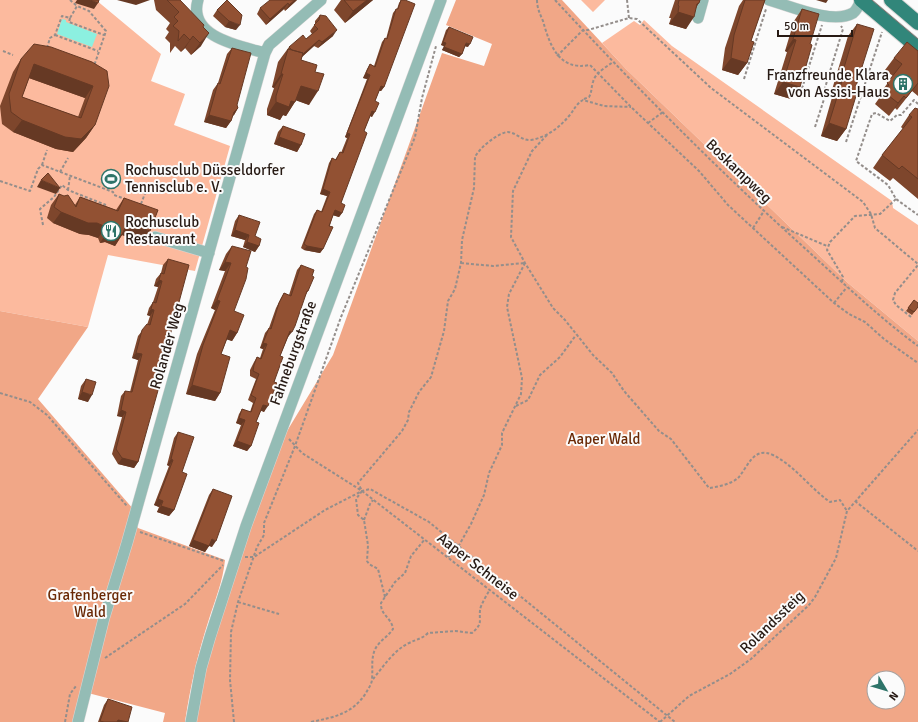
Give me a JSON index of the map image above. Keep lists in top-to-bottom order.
{
  "streets": {
    "street": ["Rolander Weg", "Fahneburgstraße"],
    "path": ["Boskampweg", "Aaper Schneise", "Rolandssteig"]
  },
  "crossings": [
    ["Fahneburgstraße", "Aaper Schneise"],
    ["Aaper Schneise", "Rolandssteig"]
  ],
  "parks": ["Aaper Wald", "Grafenberger Wald"],
  "places": {
    "building": ["Franzfreunde Klara von Assisi-Haus"],
    "sports": ["Rochusclub Düsseldorfer Tennisclub e. V."],
    "restaurant": ["Rochusclub Restaurant"]
  },
  "scale_bar": "50 m",
  "north": "bottom right"
}
